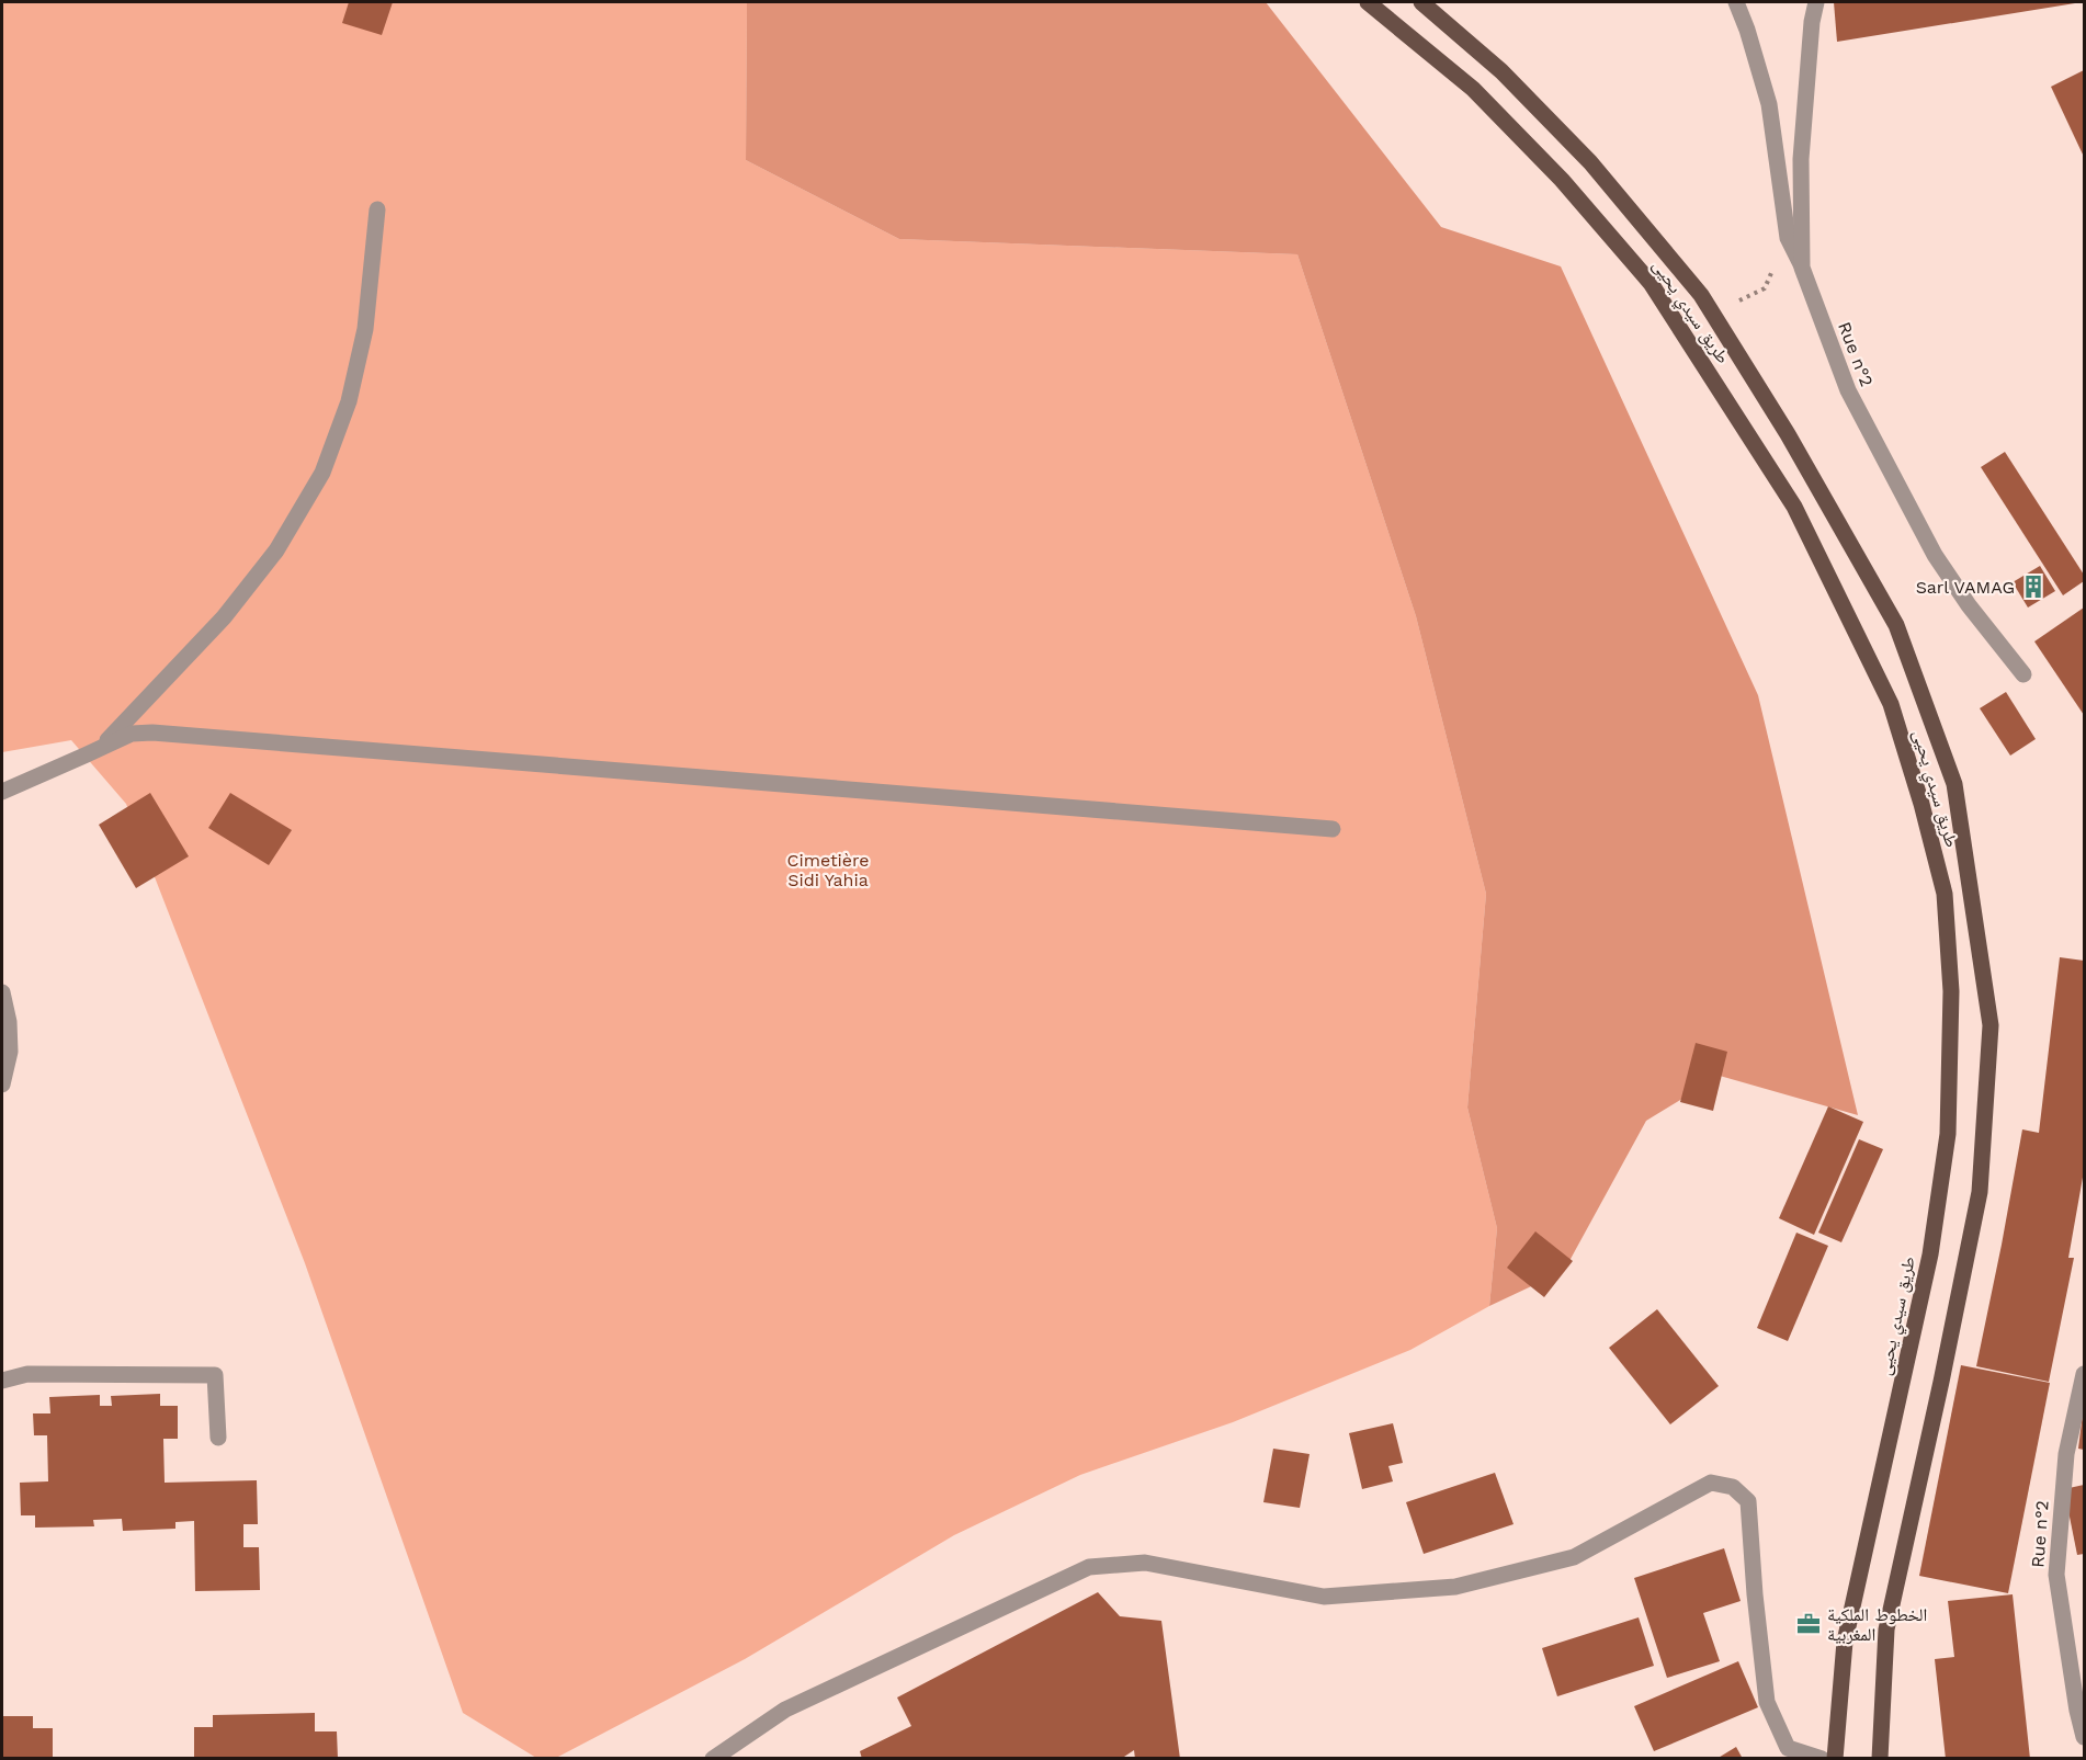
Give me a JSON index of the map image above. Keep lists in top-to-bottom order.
{
  "streets": {
    "main road": ["طريق سيدي يحيى"],
    "street": ["Rue n°2"]
  },
  "parks": ["Cimetière Sidi Yahia"],
  "places": {
    "building": ["Sarl VAMAG"],
    "office": ["الخطوط الملكية المغربية"]
  }
}
